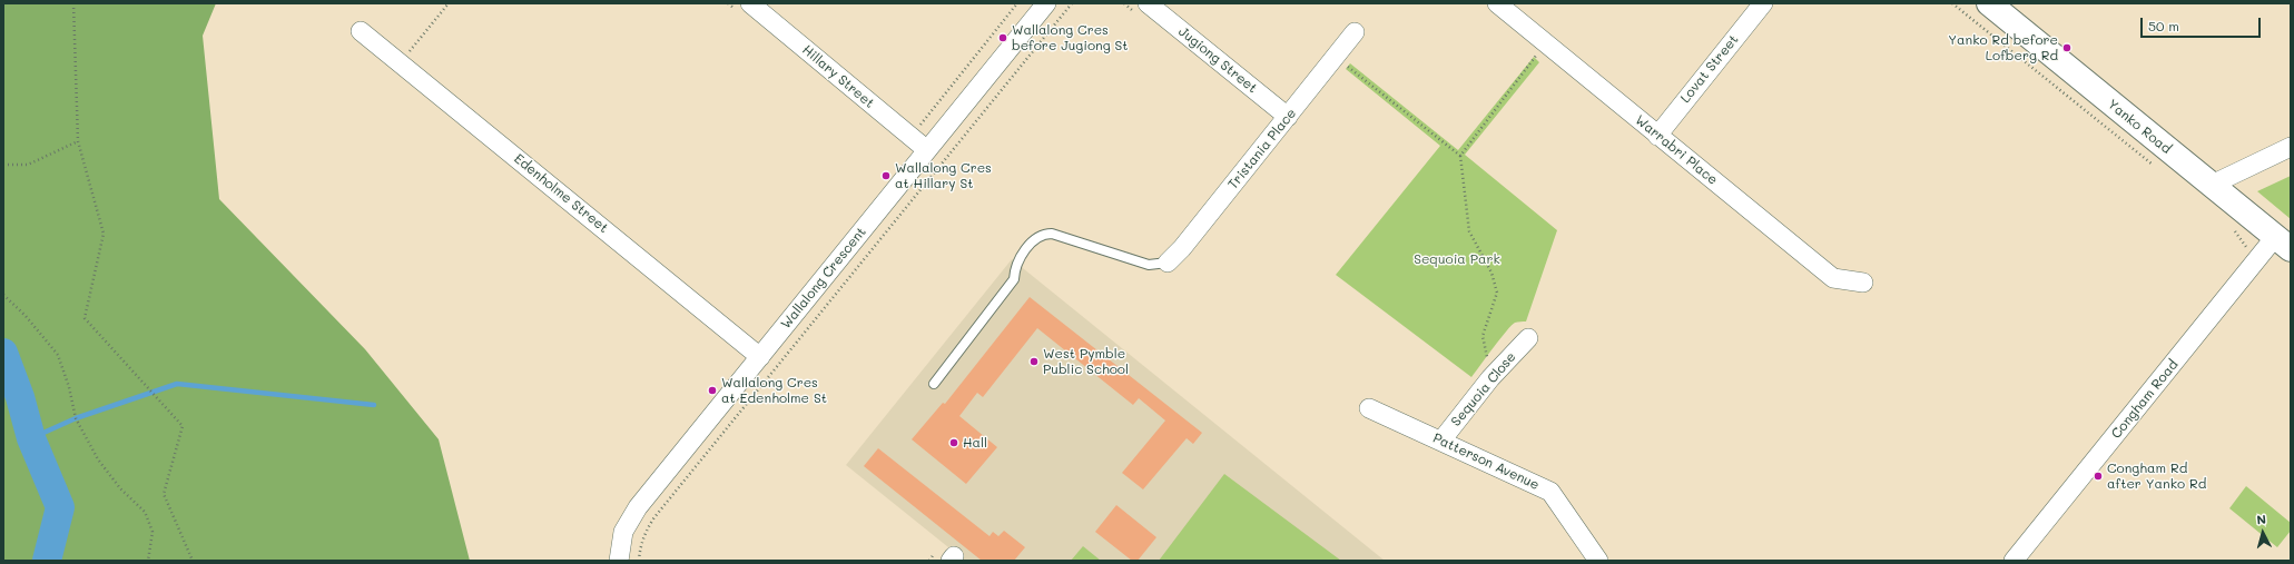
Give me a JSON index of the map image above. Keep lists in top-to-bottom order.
{
  "streets": {
    "main road": ["Yanko Road"],
    "street": [
      "Jugiong Street",
      "Lovat Street",
      "Hillary Street",
      "Tristania Place",
      "Warrabri Place",
      "Edenholme Street",
      "Wallalong Crescent",
      "Sequoia Close",
      "Congham Road",
      "Patterson Avenue"
    ]
  },
  "crossings": [
    ["Jugiong Street", "Tristania Place"],
    ["Lovat Street", "Warrabri Place"],
    ["Hillary Street", "Wallalong Crescent"],
    ["Yanko Road", "Congham Road"],
    ["Edenholme Street", "Wallalong Crescent"],
    ["Sequoia Close", "Patterson Avenue"]
  ],
  "parks": ["Sequoia Park"],
  "places": [
    "Wallalong Cres before Jugiong St",
    "Yanko Rd before Lofberg Rd",
    "Wallalong Cres at Hillary St",
    "West Pymble Public School",
    "Wallalong Cres at Edenholme St",
    "Hall",
    "Congham Rd after Yanko Rd"
  ],
  "scale_bar": "50 m",
  "north": "top"
}
